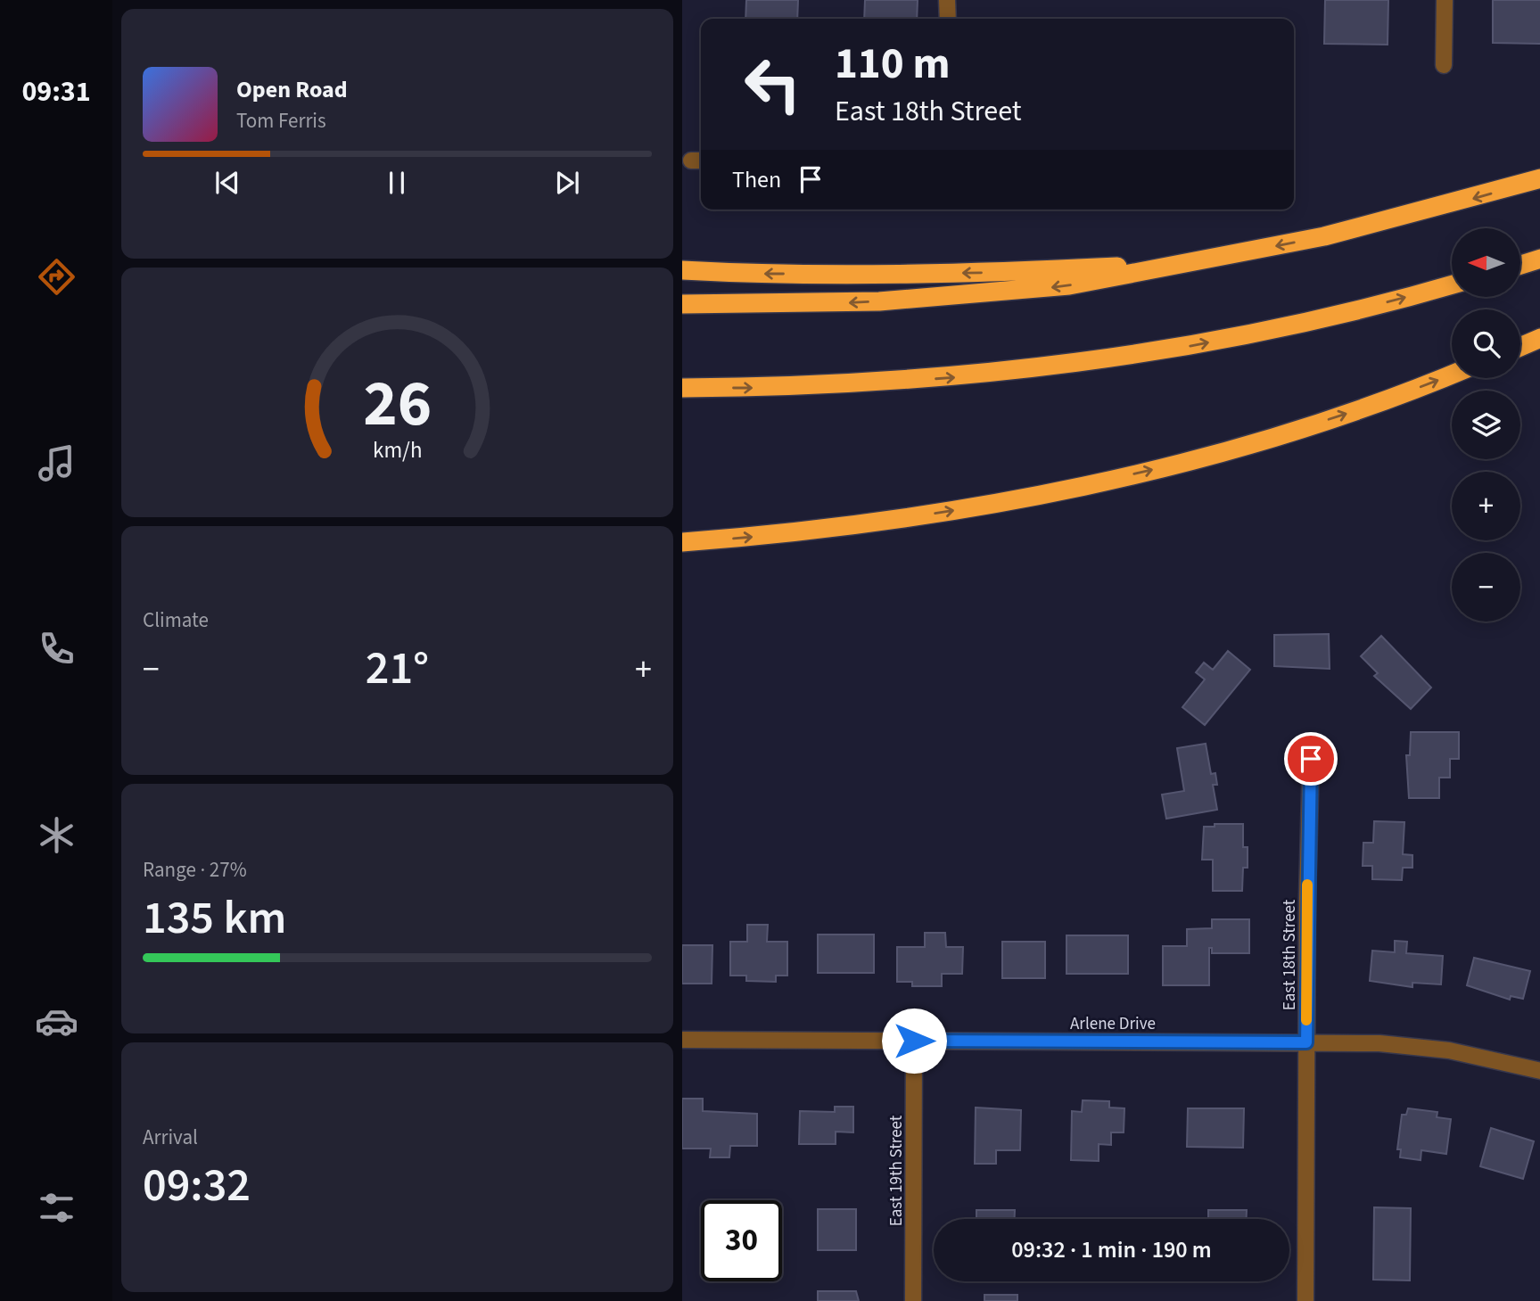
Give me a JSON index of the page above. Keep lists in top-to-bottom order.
{
  "streets": {
    "street": ["East 18th Street", "Arlene Drive", "East 19th Street"]
  },
  "crossings": [
    ["East 18th Street", "Arlene Drive"],
    ["Arlene Drive", "East 19th Street"]
  ],
  "north": "left",
  "page": {
    "tabs": "09:31",
    "turn": ["110 m", "East 18th Street"],
    "song": ["Open Road", "Tom Ferris"],
    "then": "Then",
    "map_buttons": ["+", "−"],
    "tile": [
      "Climate",
      ["Range · 27%", "135 km"],
      ["Arrival", "09:32"]
    ],
    "heat": ["−", "21°", "+"],
    "limit": "30",
    "trip": "09:32 · 1 min · 190 m",
    "gauge": ["26", "km/h"]
  }
}
